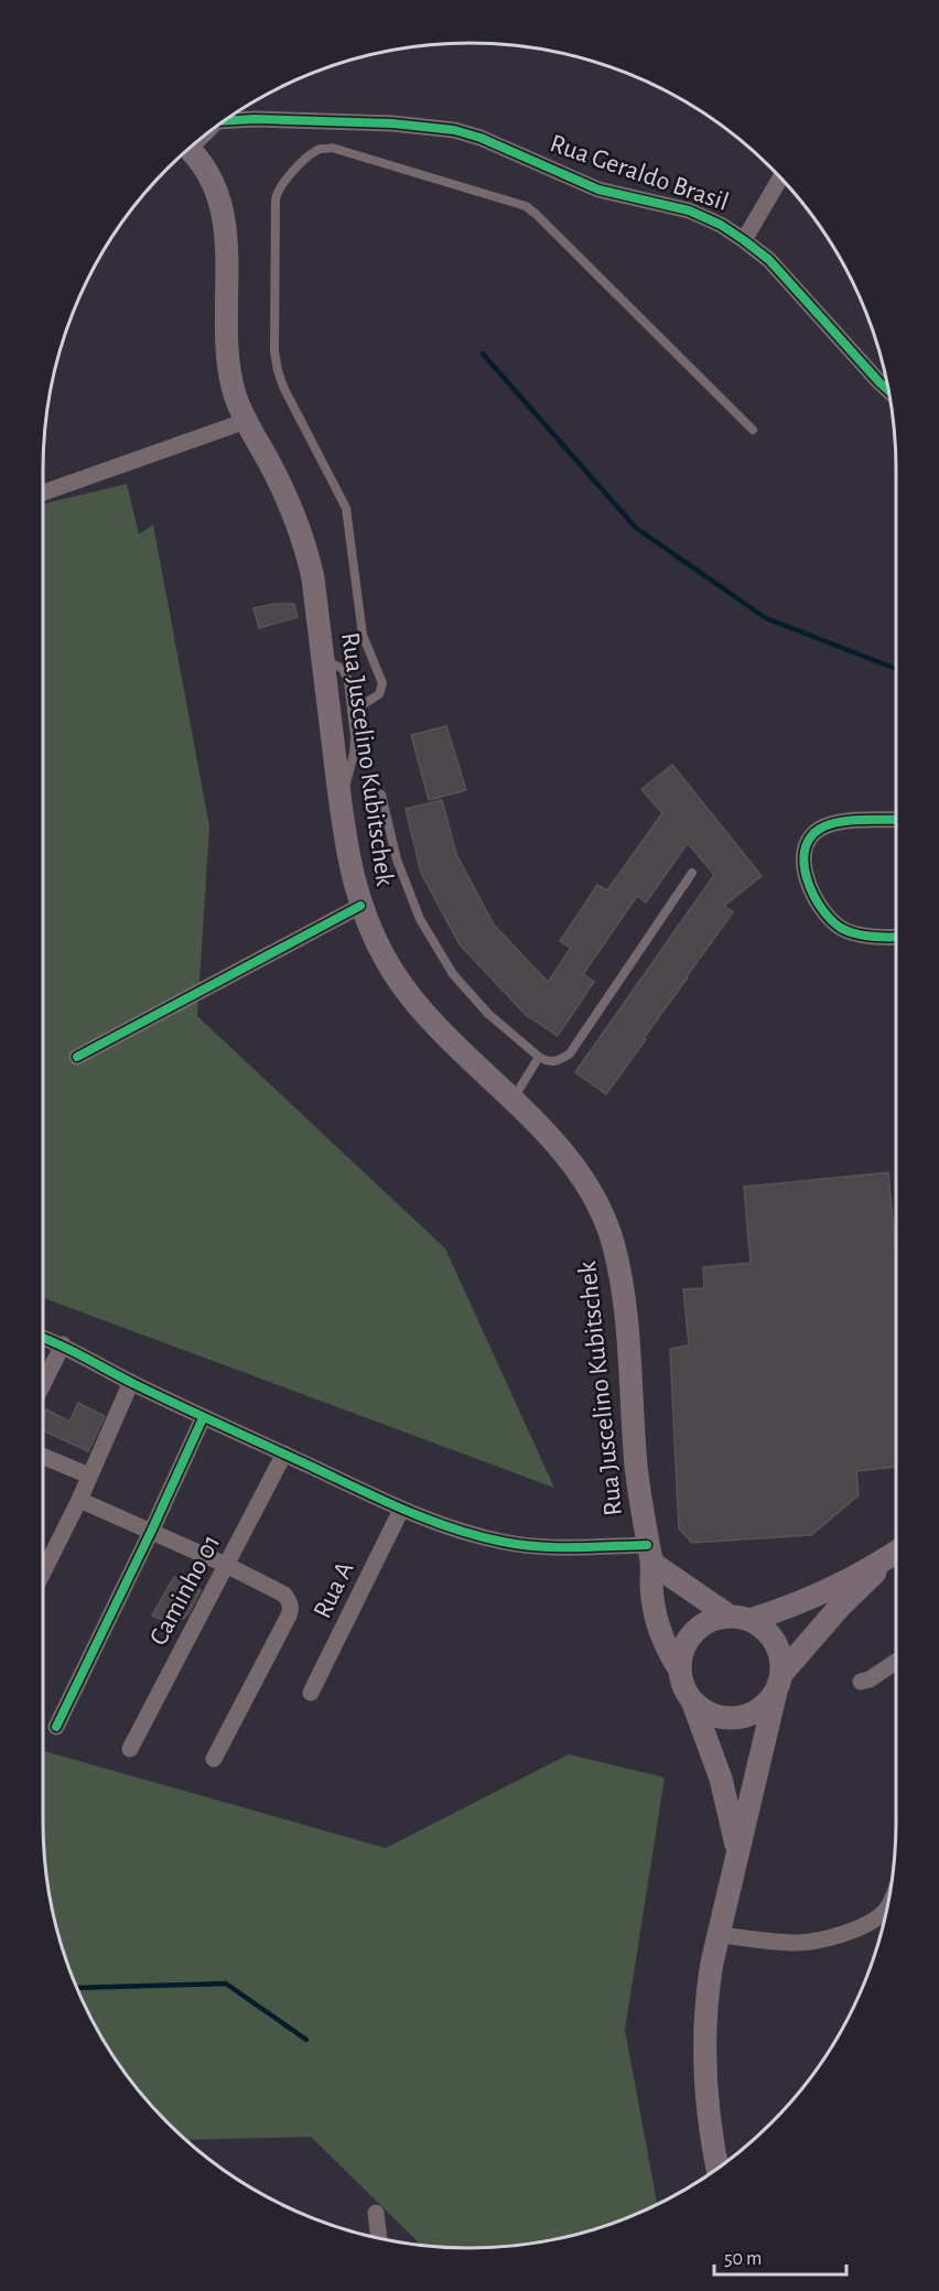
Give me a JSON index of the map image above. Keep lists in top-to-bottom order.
{
  "streets": {
    "main road": ["Rua Juscelino Kubitschek"],
    "street": ["Rua Geraldo Brasil", "Caminho 01", "Rua A"]
  },
  "scale_bar": "50 m"
}
